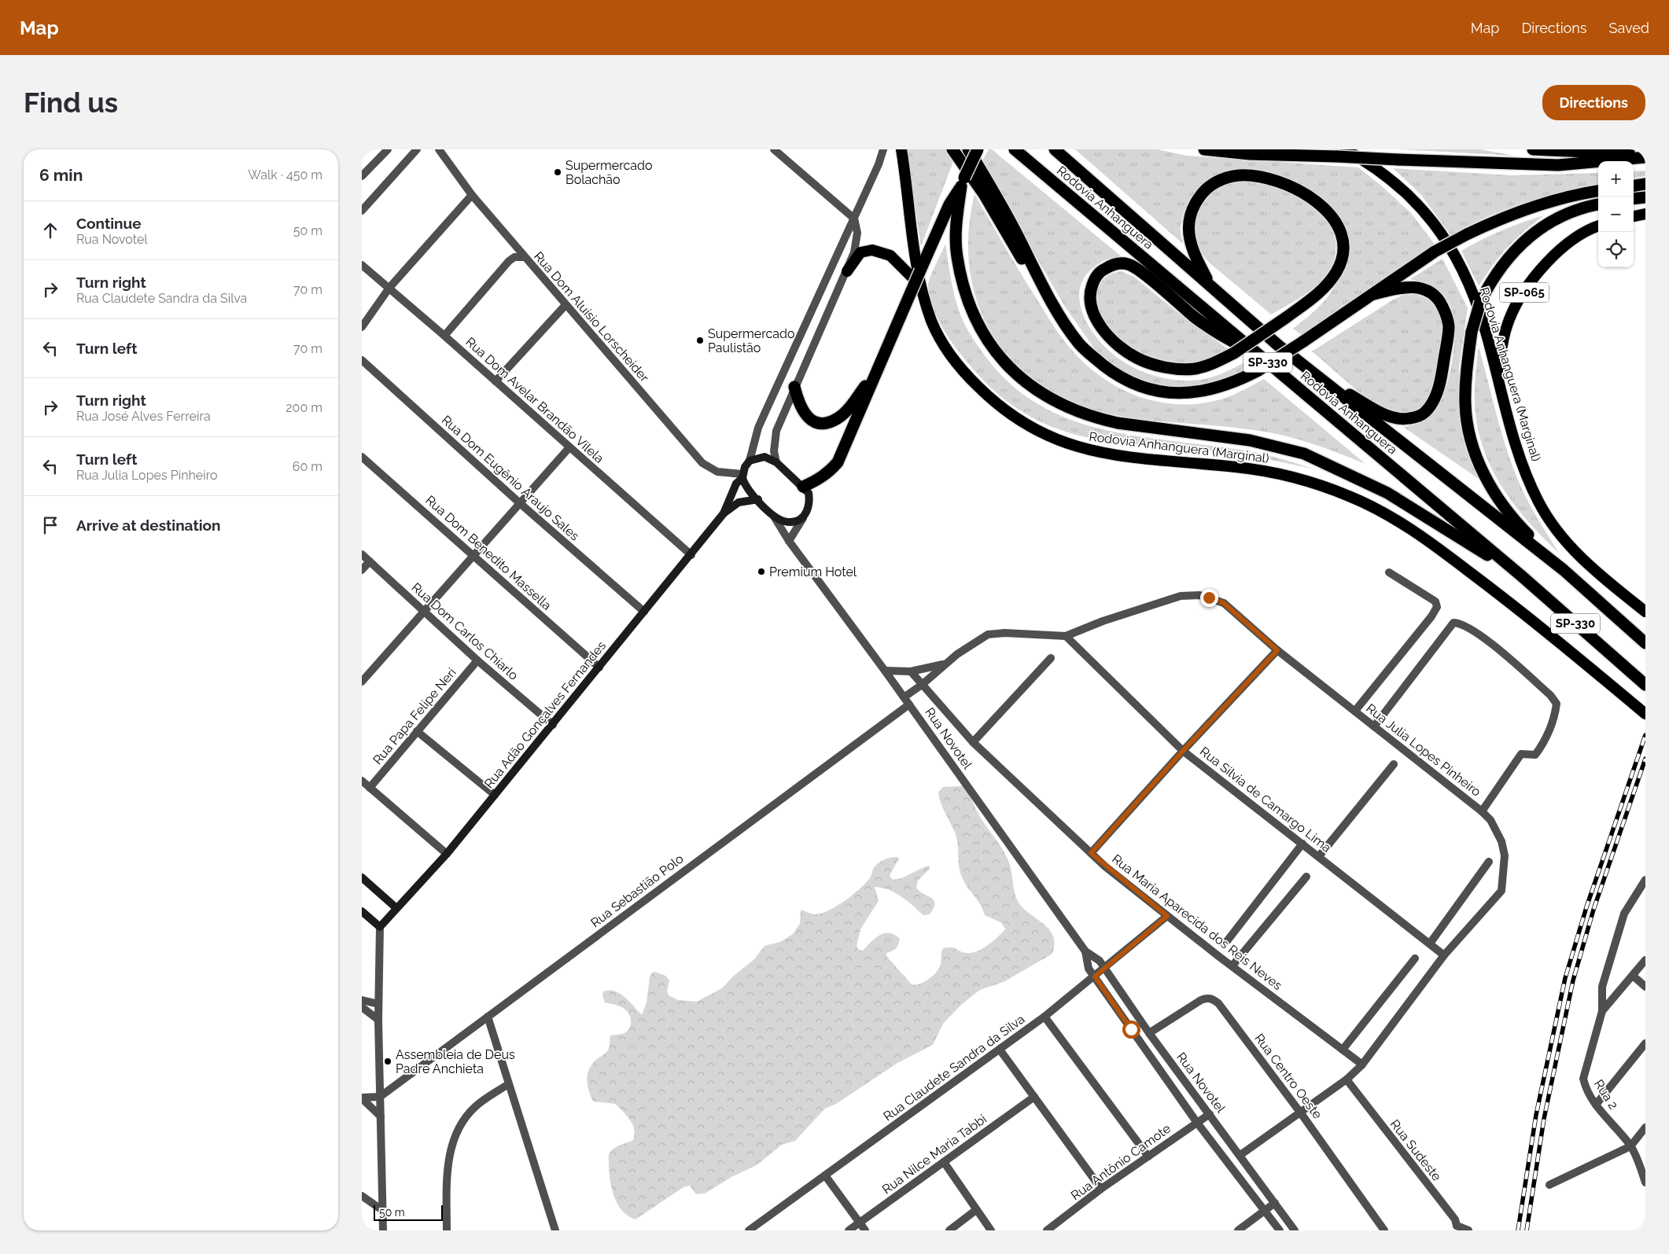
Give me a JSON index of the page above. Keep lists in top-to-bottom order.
{
  "streets": {
    "highway": [
      "Rodovia Anhanguera",
      "SP-065",
      "SP-330",
      "Rodovia Anhanguera (Marginal)"
    ],
    "main road": ["Rua Adão Gonçalves Fernandes"],
    "street": [
      "Rua Dom Aluísio Lorscheider",
      "Rua Dom Avelar Brandão Vilela",
      "Rua Dom Eugênio Araujo Sales",
      "Rua Dom Benedito Massella",
      "Rua Dom Carlos Chiarlo",
      "Rua Papa Felipe Neri",
      "Rua Novotel",
      "Rua Julia Lopes Pinheiro",
      "Rua Silvia de Camargo Lima",
      "Rua Sebastião Polo",
      "Rua Maria Aparecida dos Reis Neves",
      "Rua Claudete Sandra da Silva",
      "Rua Centro Oeste",
      "Rua 2",
      "Rua Sudeste",
      "Rua Nilce Maria Tabbi",
      "Rua Antônio Camote"
    ]
  },
  "crossings": [
    ["SP-065", "Rodovia Anhanguera (Marginal)"],
    ["Rua Dom Aluísio Lorscheider", "Rua Adão Gonçalves Fernandes"],
    ["Rua Dom Avelar Brandão Vilela", "Rua Adão Gonçalves Fernandes"],
    ["Rua Dom Eugênio Araujo Sales", "Rua Adão Gonçalves Fernandes"],
    ["Rua Dom Benedito Massella", "Rua Adão Gonçalves Fernandes"],
    ["Rua Dom Carlos Chiarlo", "Rua Adão Gonçalves Fernandes"],
    ["Rua Dom Carlos Chiarlo", "Rua Papa Felipe Neri"],
    ["Rua Novotel", "Rua Julia Lopes Pinheiro"],
    ["Rua Novotel", "Rua Sebastião Polo"],
    ["Rua Novotel", "Rua Claudete Sandra da Silva"],
    ["Rua Novotel", "Rua Centro Oeste"],
    ["Rua Novotel", "Rua Antônio Camote"],
    ["Rua Julia Lopes Pinheiro", "Rua Silvia de Camargo Lima"],
    ["Rua Julia Lopes Pinheiro", "Rua Maria Aparecida dos Reis Neves"],
    ["Rua Julia Lopes Pinheiro", "Rua Centro Oeste"],
    ["Rua Julia Lopes Pinheiro", "Rua Sudeste"],
    ["Rua Maria Aparecida dos Reis Neves", "Rua Claudete Sandra da Silva"]
  ],
  "places": [
    "Supermercado Bolachão",
    "Supermercado Paulistão",
    "Premium Hotel",
    "Assembleia de Deus Padre Anchieta"
  ],
  "scale_bar": "50 m",
  "page": {
    "header": "Map",
    "nav": ["Map", "Directions", "Saved"],
    "buttons": "Directions",
    "title": "Find us",
    "heading": ["6 min", "Walk · 450 m"],
    "map_buttons": ["+", "−"],
    "list": [
      ["Continue", "Rua Novotel", "50 m"],
      ["Turn right", "Rua Claudete Sandra da Silva", "70 m"],
      ["Turn left", "70 m"],
      ["Turn right", "Rua José Alves Ferreira", "200 m"],
      ["Turn left", "Rua Julia Lopes Pinheiro", "60 m"],
      "Arrive at destination"
    ],
    "scale": "50 m"
  }
}
